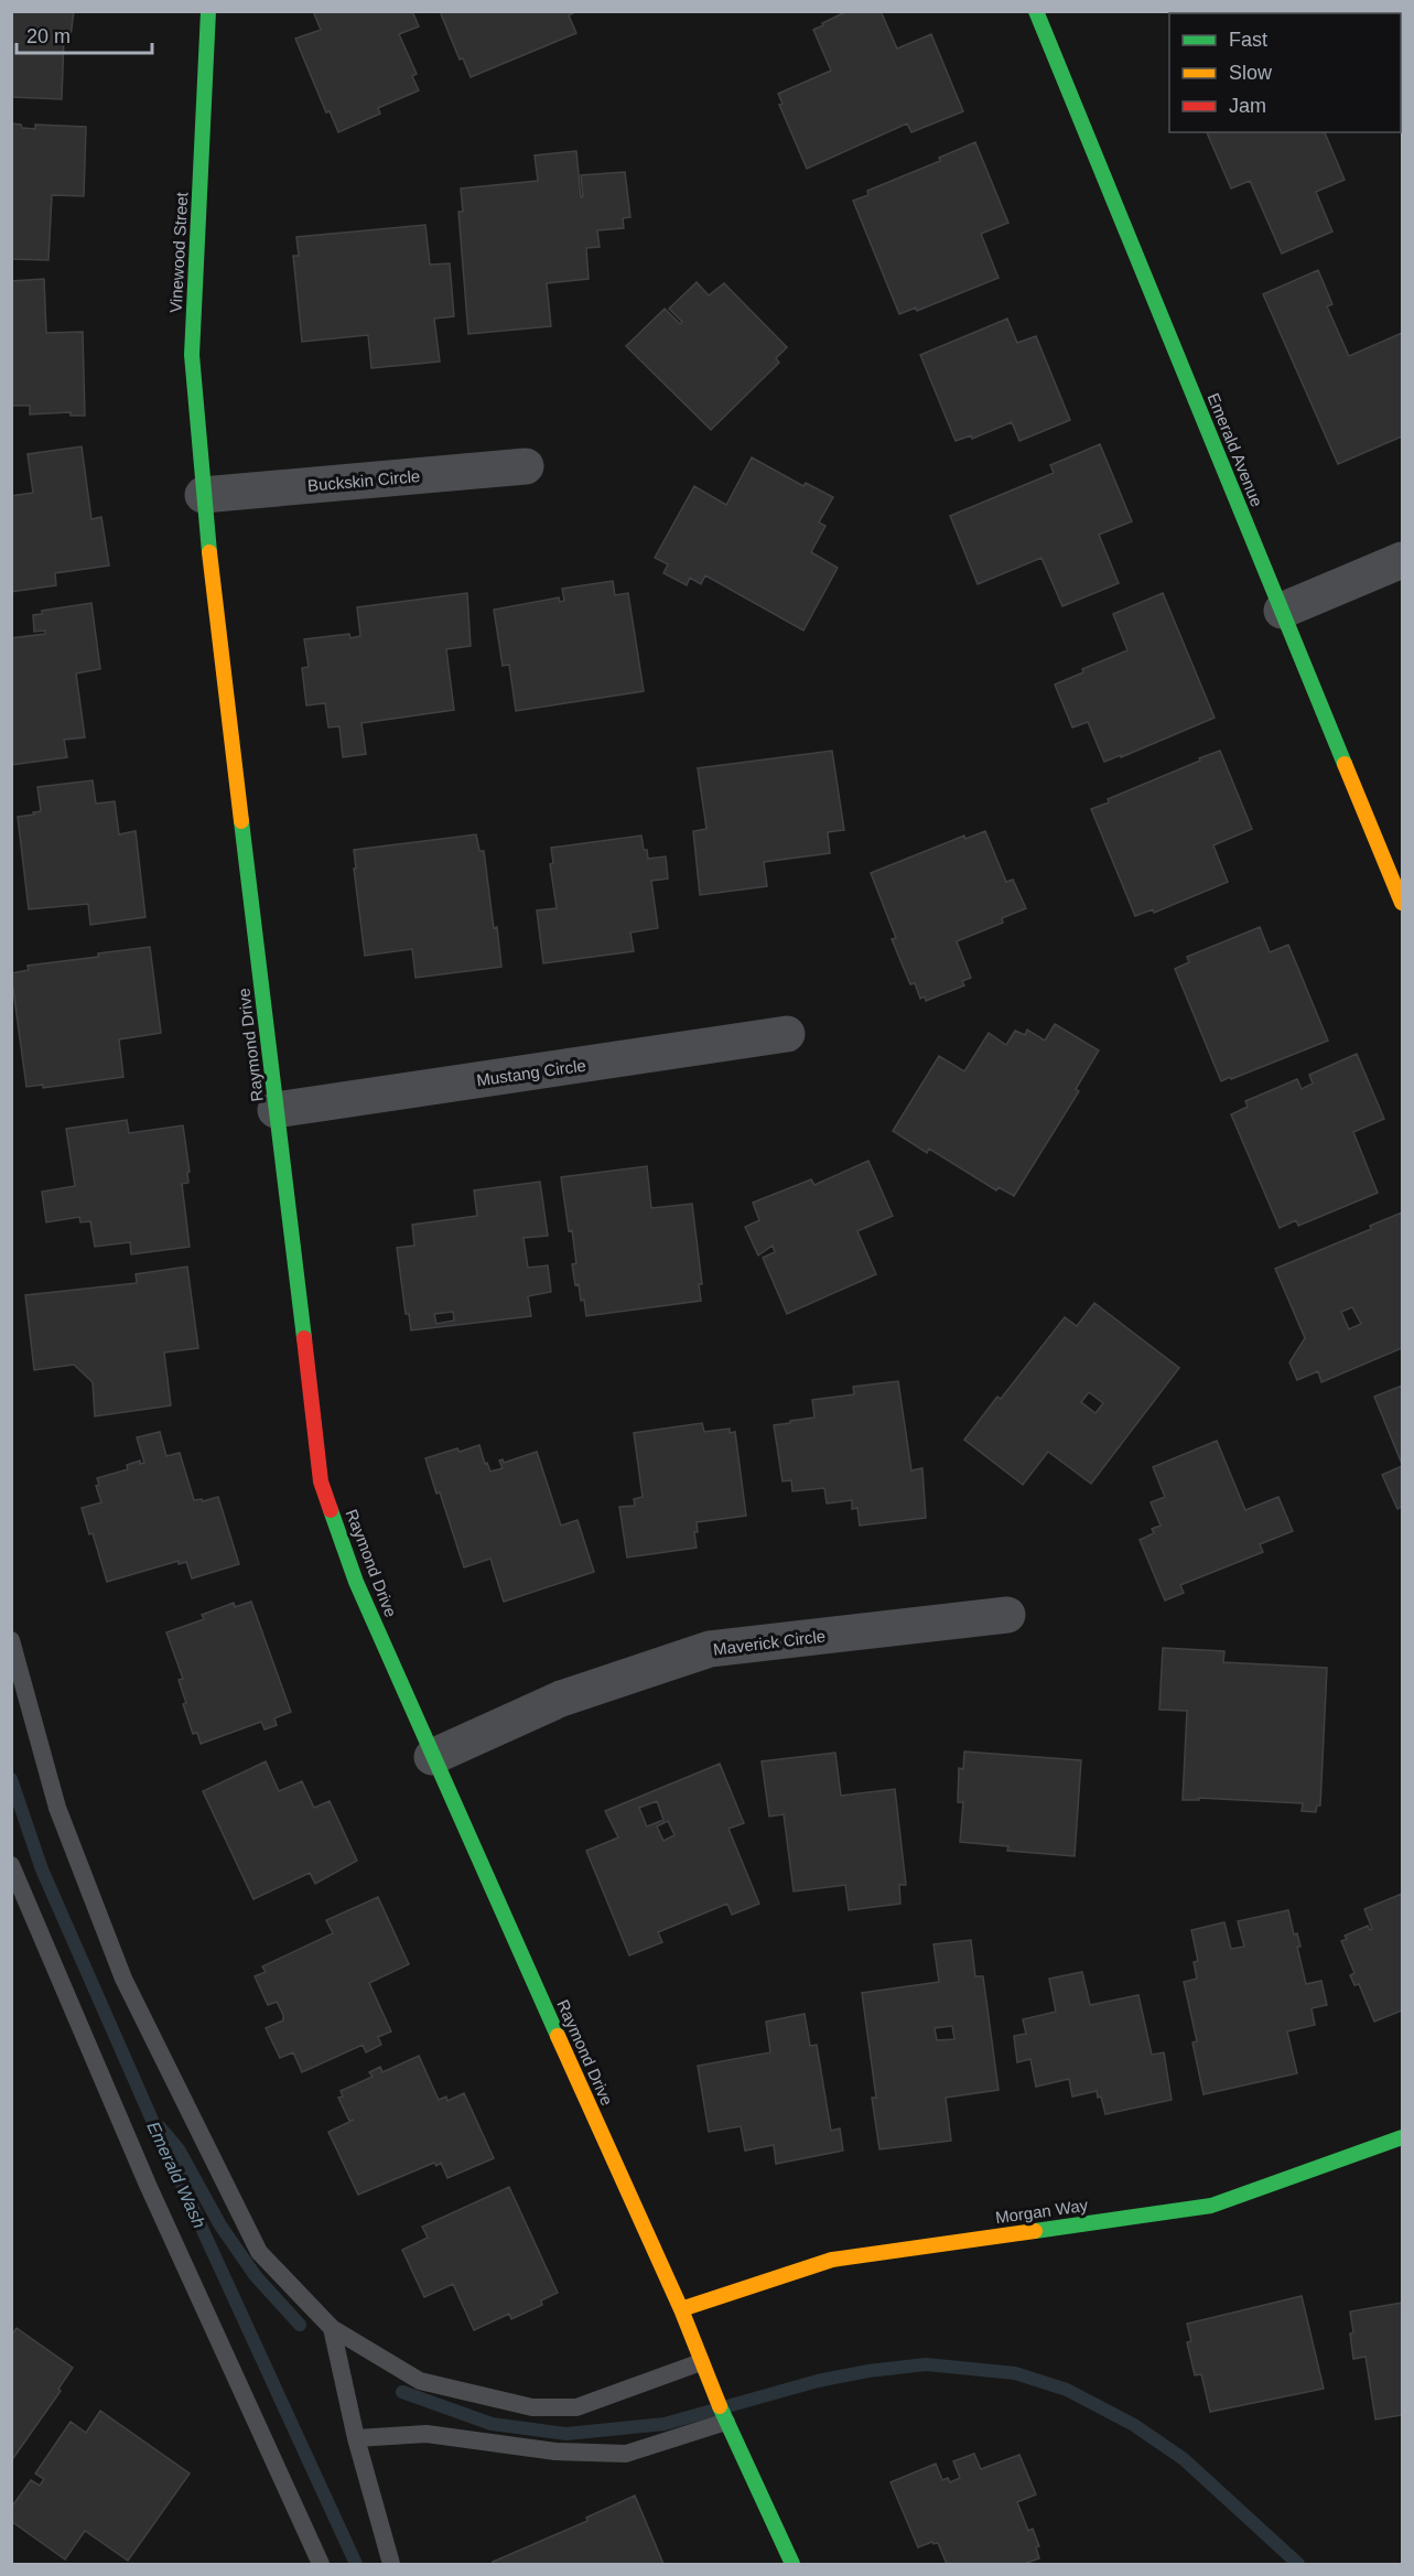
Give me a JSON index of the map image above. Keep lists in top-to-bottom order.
{
  "streets": {
    "street": [
      "Vinewood Street",
      "Emerald Avenue",
      "Buckskin Circle",
      "Raymond Drive",
      "Mustang Circle",
      "Maverick Circle",
      "Morgan Way"
    ]
  },
  "crossings": [
    ["Vinewood Street", "Buckskin Circle"],
    ["Vinewood Street", "Raymond Drive"],
    ["Buckskin Circle", "Raymond Drive"],
    ["Raymond Drive", "Mustang Circle"],
    ["Raymond Drive", "Maverick Circle"],
    ["Raymond Drive", "Morgan Way"]
  ],
  "water": ["Emerald Wash"],
  "legend": ["Fast", "Slow", "Jam"],
  "scale_bar": "20 m"
}
